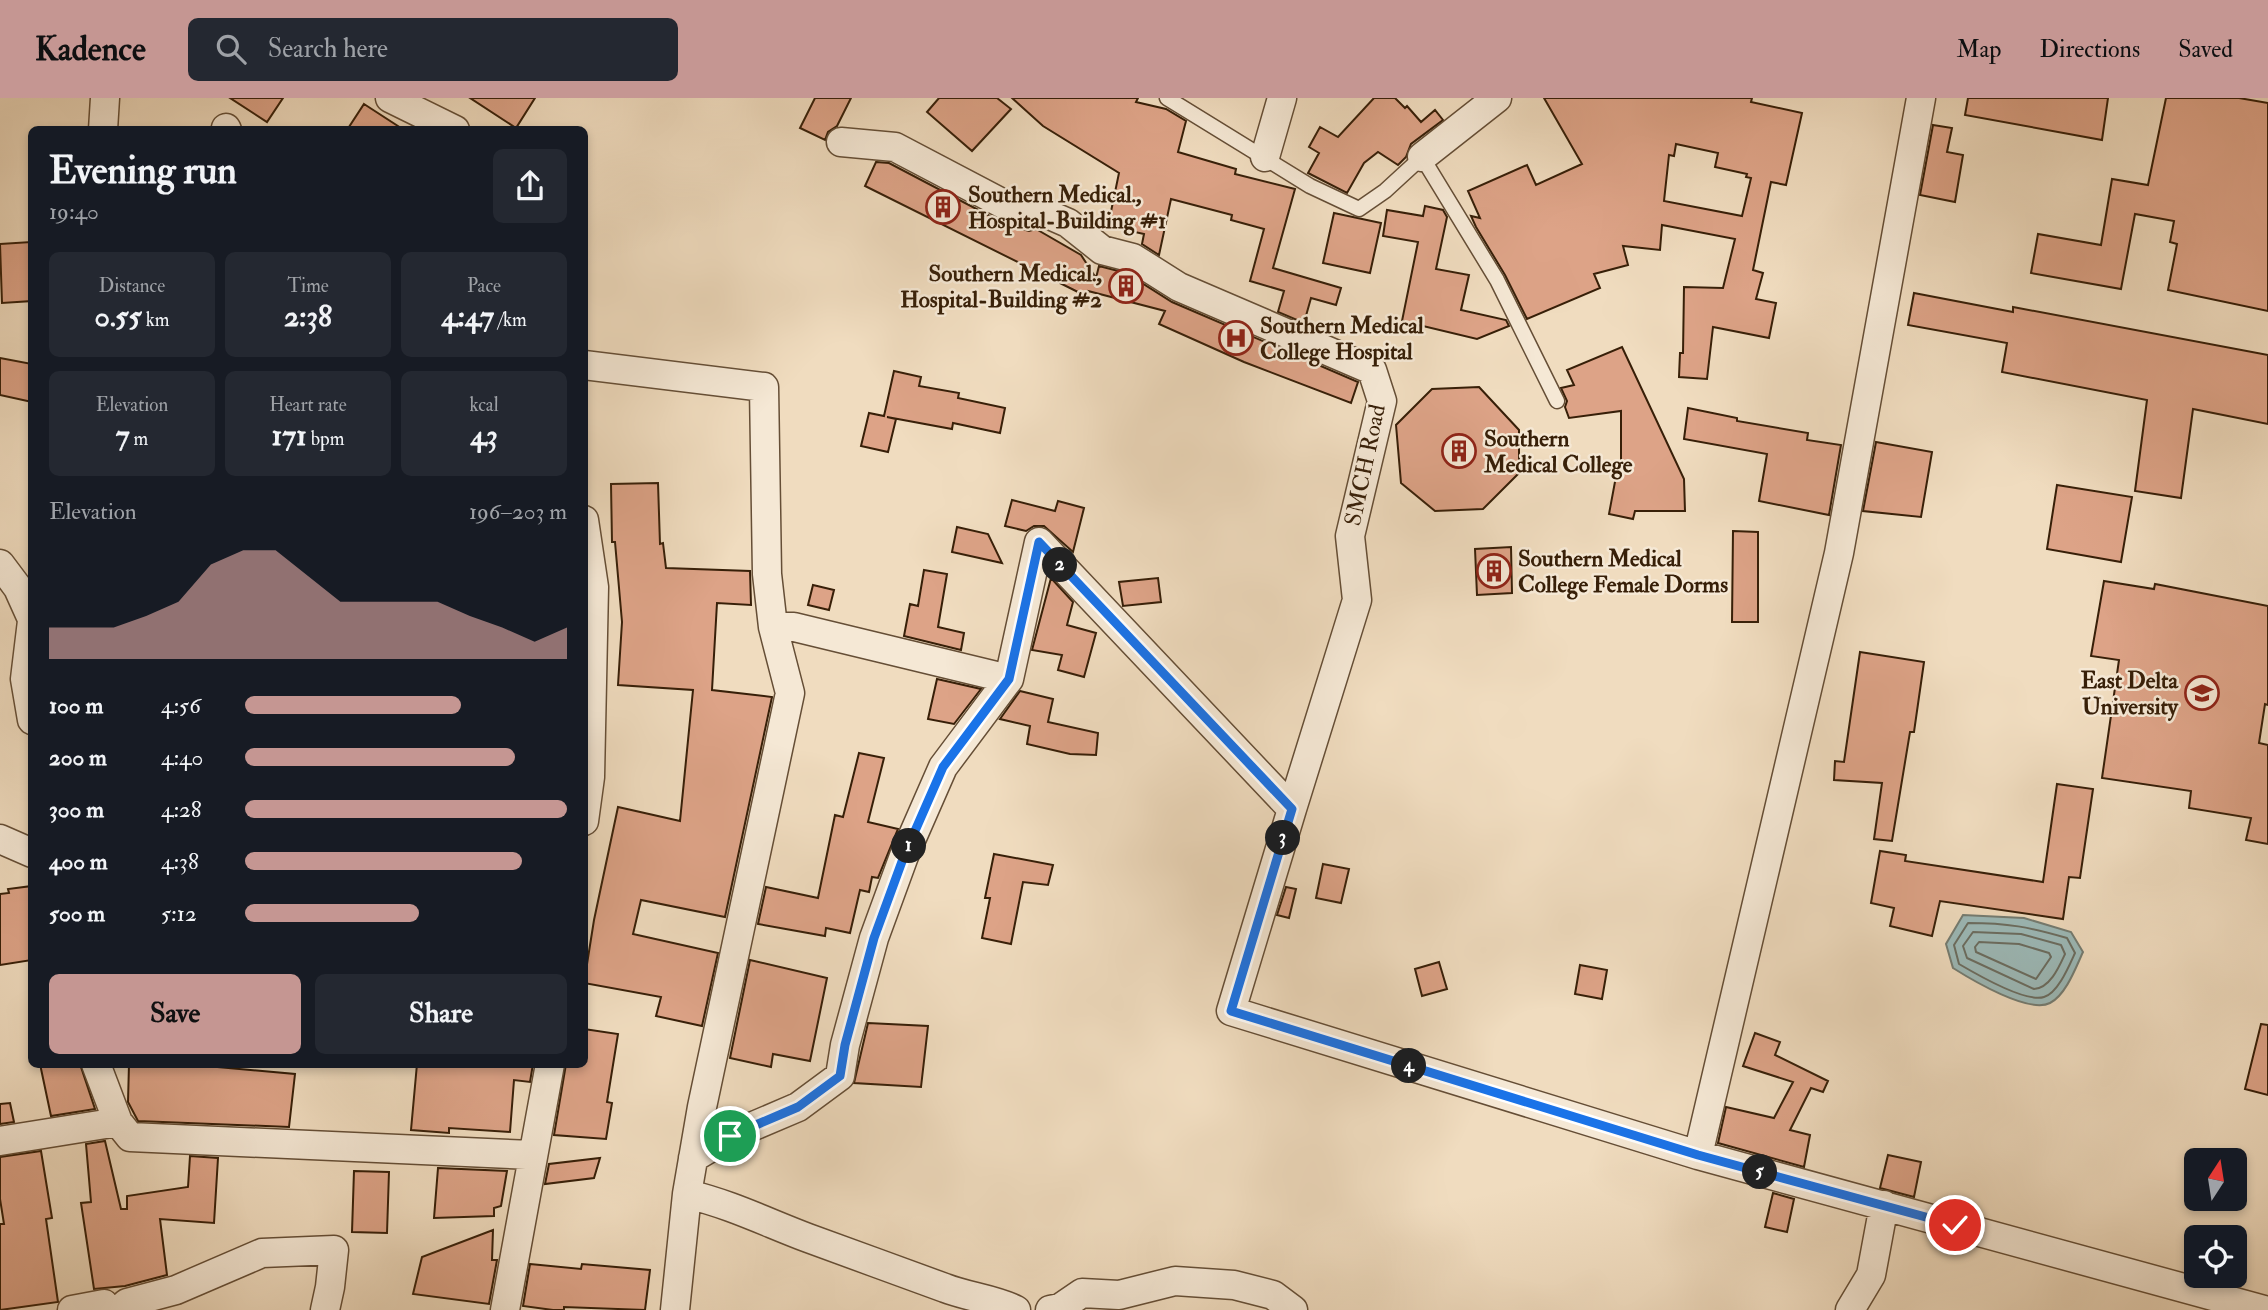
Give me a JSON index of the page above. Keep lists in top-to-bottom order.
{
  "streets": {
    "street": ["SMCH Road"]
  },
  "places": {
    "building": [
      "Southern Medical., Hospital-Building #1",
      "Southern Medical., Hospital-Building #2",
      "Southern Medical College",
      "Southern Medical College Female Dorms"
    ],
    "hospital": ["Southern Medical College Hospital"],
    "school or university": ["East Delta University"]
  },
  "north": "top",
  "page": {
    "header": "Kadence",
    "search": "Search here",
    "nav": ["Map", "Directions", "Saved"],
    "heading": ["Evening run", "19:40"],
    "stats": [
      ["Distance", "0.55 km"],
      ["Time", "2:38"],
      ["Pace", "4:47 /km"],
      ["Elevation", "7 m"],
      ["Heart rate", "171 bpm"],
      ["kcal", "43"]
    ],
    "chart": ["Elevation", "196–203 m"],
    "pins": [
      "2",
      "3",
      "1",
      "4",
      "5"
    ],
    "list": [
      {
        "name": "100 m",
        "note": "4:56"
      },
      {
        "name": "200 m",
        "note": "4:40"
      },
      {
        "name": "300 m",
        "note": "4:28"
      },
      {
        "name": "400 m",
        "note": "4:38"
      },
      {
        "name": "500 m",
        "note": "5:12"
      }
    ],
    "buttons": ["Save", "Share"]
  }
}
